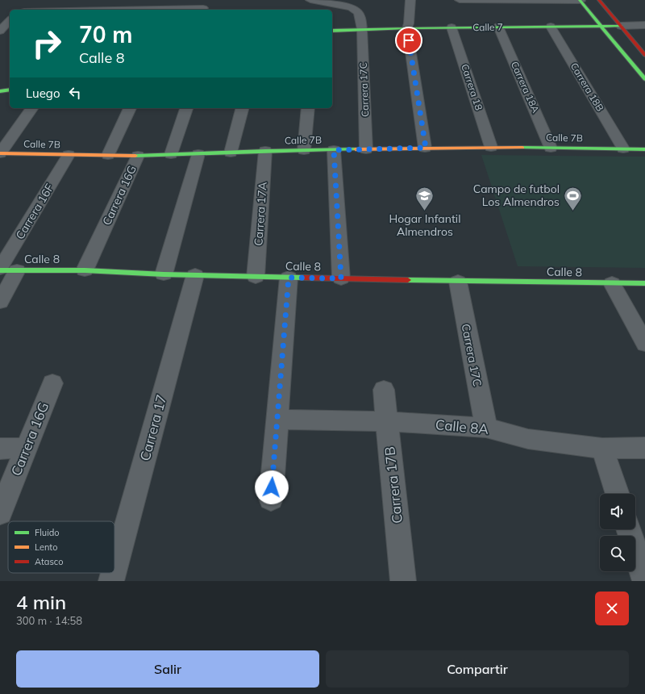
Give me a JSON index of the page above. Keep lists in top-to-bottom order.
{
  "streets": {
    "street": [
      "Calle 7",
      "Carrera 18",
      "Carrera 18A",
      "Carrera 18B",
      "Carrera 17C",
      "Calle 7B",
      "Carrera 16G",
      "Carrera 16F",
      "Carrera 17A",
      "Calle 8",
      "Calle 8A",
      "Carrera 17",
      "Carrera 17B"
    ]
  },
  "crossings": [
    ["Calle 7", "Carrera 18"],
    ["Calle 7", "Carrera 18A"],
    ["Calle 7", "Carrera 18B"],
    ["Calle 7", "Carrera 17C"],
    ["Carrera 18", "Calle 7B"],
    ["Carrera 18A", "Calle 7B"],
    ["Carrera 18B", "Calle 7B"],
    ["Carrera 17C", "Calle 7B"],
    ["Carrera 17C", "Calle 8"],
    ["Carrera 17C", "Calle 8A"],
    ["Calle 7B", "Carrera 16G"],
    ["Calle 7B", "Carrera 16F"],
    ["Calle 7B", "Carrera 17A"],
    ["Carrera 16G", "Calle 8"],
    ["Carrera 16F", "Calle 8"],
    ["Carrera 17A", "Calle 8"],
    ["Calle 8", "Carrera 17"],
    ["Calle 8A", "Carrera 17B"]
  ],
  "places": {
    "sports": ["Campo de futbol Los Almendros"],
    "school or university": ["Hogar Infantil Almendros"]
  },
  "legend": ["Fluido", "Lento", "Atasco"],
  "page": {
    "turn": ["70 m", "Calle 8"],
    "then": "Luego",
    "heading": ["4 min", "300 m · 14:58"],
    "buttons": ["Salir", "Compartir"]
  }
}
